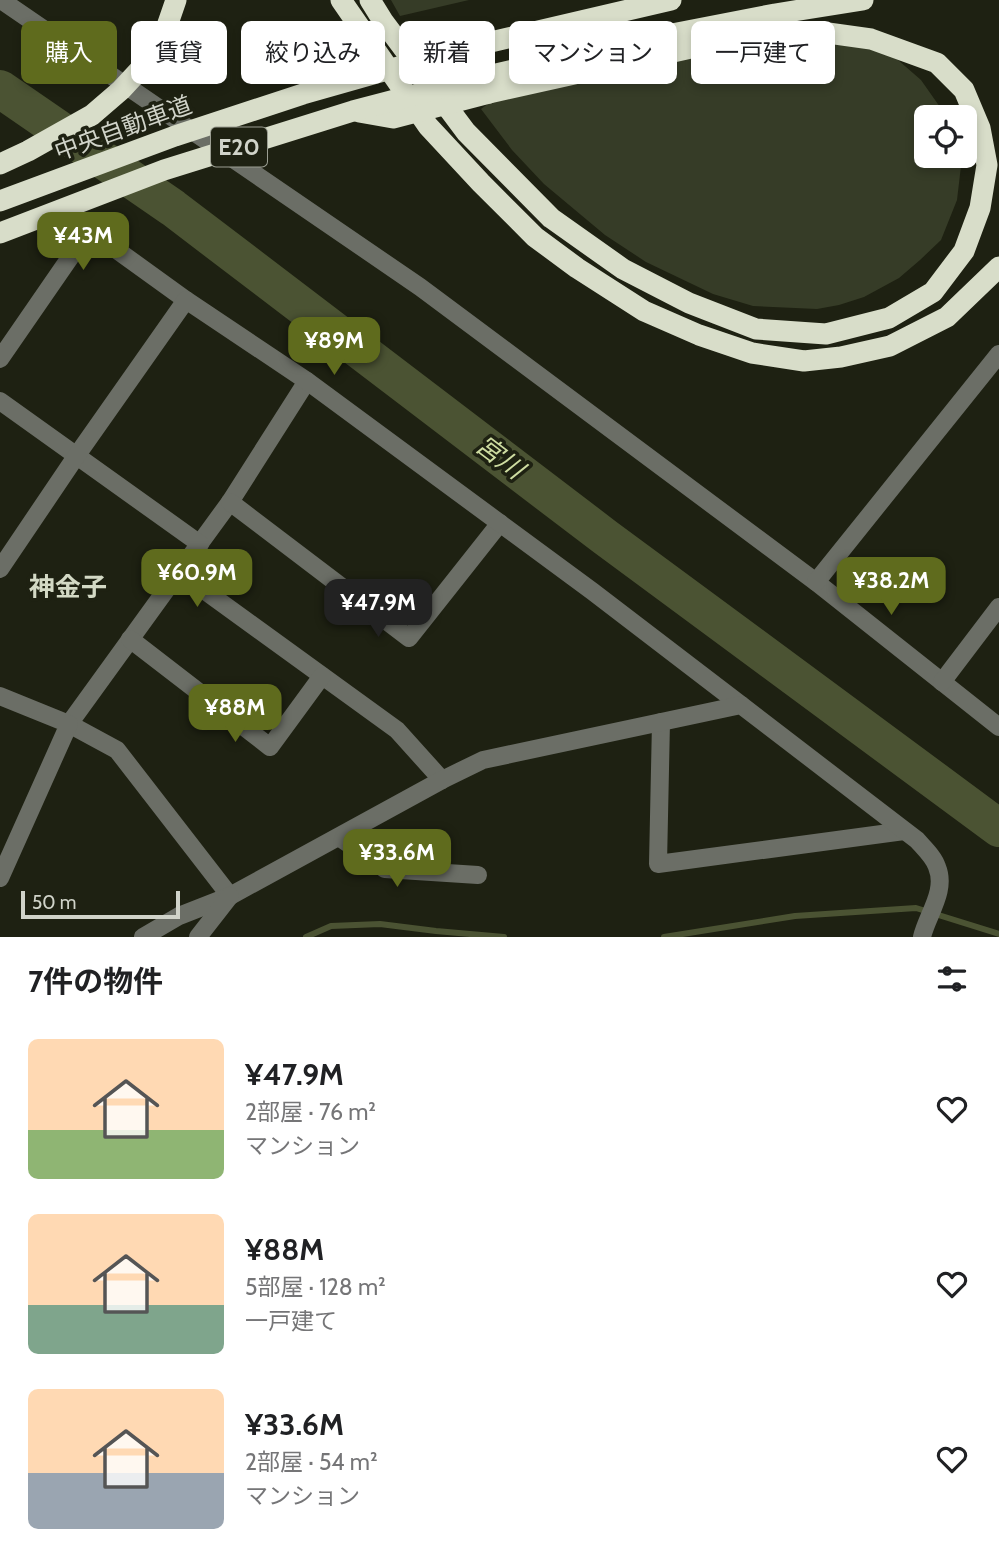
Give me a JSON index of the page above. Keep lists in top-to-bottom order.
{
  "streets": {
    "highway": ["中央自動車道", "E20"]
  },
  "districts": ["神金子"],
  "water": ["宮川"],
  "scale_bar": "50 m",
  "page": {
    "chip": [
      "購入",
      "賃貸",
      "絞り込み",
      "新着",
      "マンション",
      "一戸建て"
    ],
    "price": [
      "¥43M",
      "¥89M",
      "¥60.9M",
      "¥38.2M",
      "¥47.9M",
      "¥88M",
      "¥33.6M"
    ],
    "scale": "50 m",
    "heading": "7件の物件",
    "list": [
      {
        "name": "¥47.9M",
        "note": "2部屋 · 76 m² · マンション"
      },
      {
        "name": "¥88M",
        "note": "5部屋 · 128 m² · 一戸建て"
      },
      {
        "name": "¥33.6M",
        "note": "2部屋 · 54 m² · マンション"
      }
    ]
  }
}
